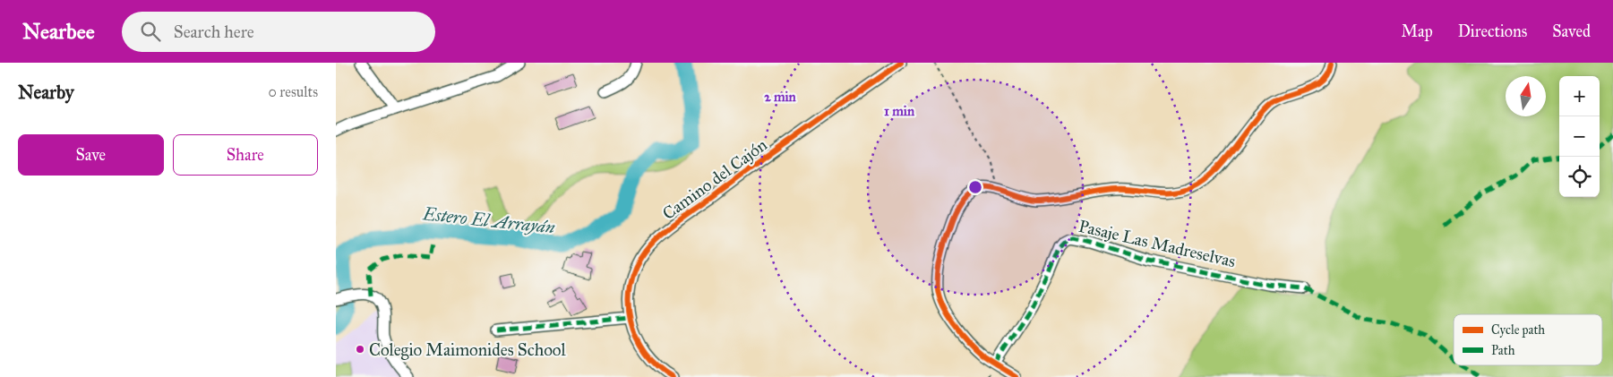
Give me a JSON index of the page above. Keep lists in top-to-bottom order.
{
  "streets": {
    "street": ["Camino del Cajón", "Pasaje Las Madreselvas"]
  },
  "water": ["Estero El Arrayán"],
  "places": ["Colegio Maimonides School"],
  "legend": ["Cycle path", "Path"],
  "north": "top",
  "page": {
    "header": "Nearbee",
    "search": "Search here",
    "nav": ["Map", "Directions", "Saved"],
    "heading": ["Nearby", "0 results"],
    "map_buttons": ["+", "−"],
    "buttons": ["Save", "Share"]
  },
  "rings": ["2 min", "1 min"]
}
